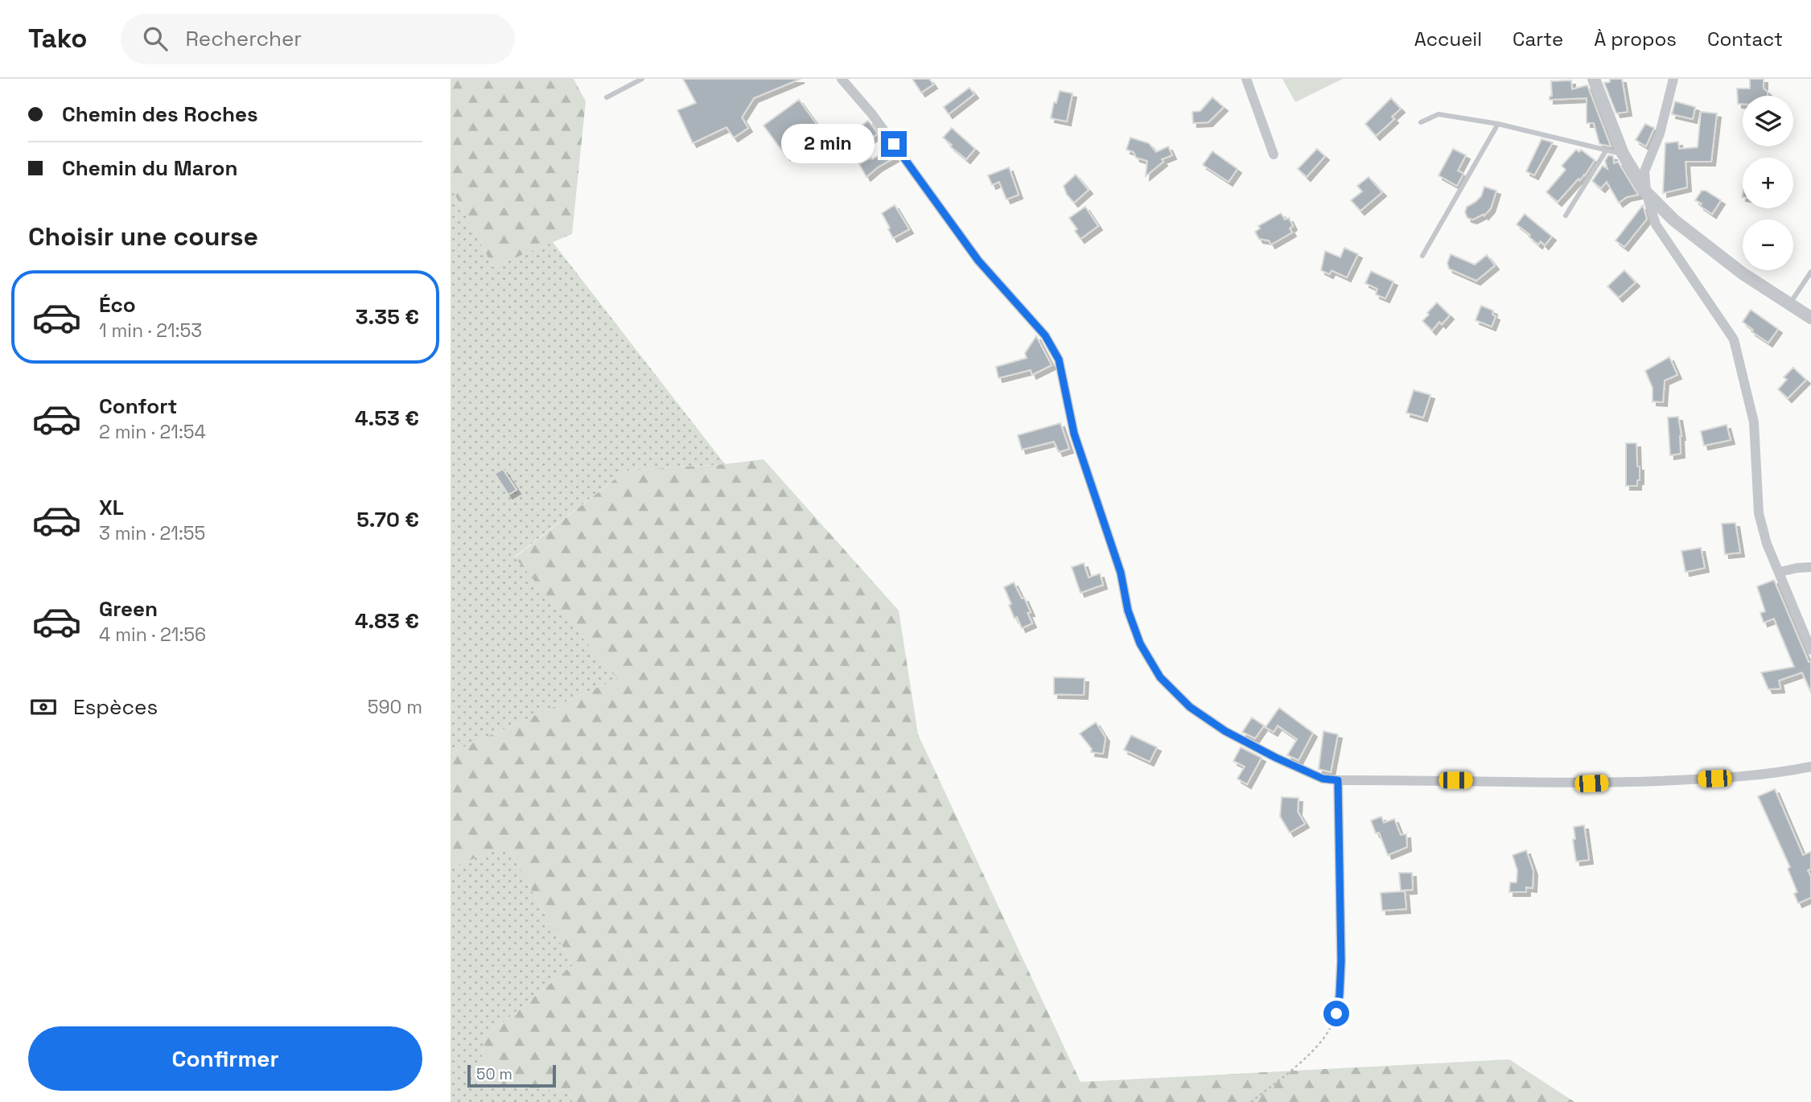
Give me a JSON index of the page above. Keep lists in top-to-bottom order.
{
  "scale_bar": "50 m",
  "page": {
    "header": "Tako",
    "search": "Rechercher",
    "nav": [
      "Accueil",
      "Carte",
      "À propos",
      "Contact"
    ],
    "banner": ["Chemin des Roches", "Chemin du Maron"],
    "map_buttons": ["+", "−"],
    "bubble": "2 min",
    "heading": "Choisir une course",
    "list": [
      {
        "name": "Éco",
        "note": "1 min · 21:53",
        "value": "3.35 €"
      },
      {
        "name": "Confort",
        "note": "2 min · 21:54",
        "value": "4.53 €"
      },
      {
        "name": "XL",
        "note": "3 min · 21:55",
        "value": "5.70 €"
      },
      {
        "name": "Green",
        "note": "4 min · 21:56",
        "value": "4.83 €"
      }
    ],
    "pay": ["Espèces", "590 m"],
    "buttons": "Confirmer",
    "scale": "50 m"
  }
}
